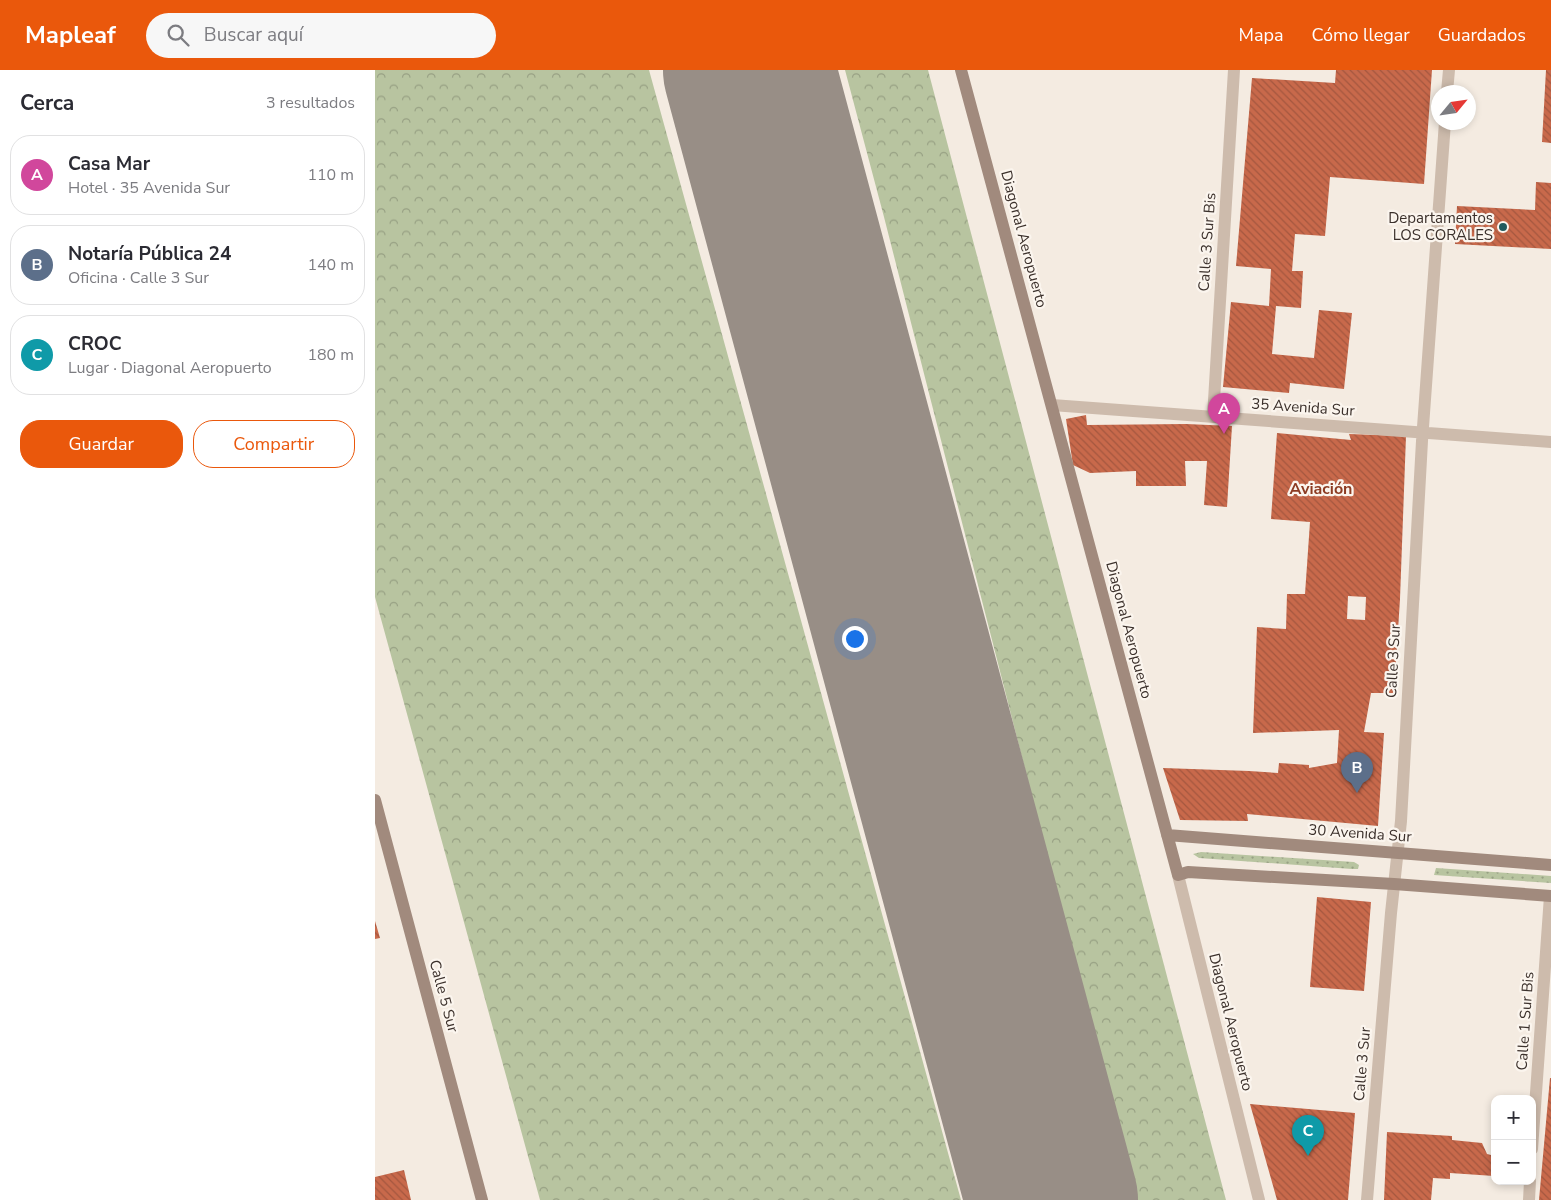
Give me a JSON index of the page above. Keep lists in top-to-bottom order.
{
  "streets": {
    "street": [
      "Diagonal Aeropuerto",
      "Calle 3 Sur Bis",
      "35 Avenida Sur",
      "Calle 3 Sur",
      "30 Avenida Sur",
      "Calle 5 Sur",
      "Calle 1 Sur Bis"
    ]
  },
  "crossings": [
    ["Diagonal Aeropuerto", "35 Avenida Sur"],
    ["Diagonal Aeropuerto", "30 Avenida Sur"],
    ["Calle 3 Sur Bis", "35 Avenida Sur"],
    ["35 Avenida Sur", "Calle 3 Sur"],
    ["Calle 3 Sur", "30 Avenida Sur"]
  ],
  "districts": ["Aviación"],
  "places": ["Departamentos LOS CORALES"],
  "north": "top right",
  "page": {
    "header": "Mapleaf",
    "search": "Buscar aquí",
    "nav": ["Mapa", "Cómo llegar", "Guardados"],
    "heading": ["Cerca", "3 resultados"],
    "list": [
      {
        "mark": "A",
        "name": "Casa Mar",
        "note": "Hotel · 35 Avenida Sur",
        "value": "110 m"
      },
      {
        "mark": "B",
        "name": "Notaría Pública 24",
        "note": "Oficina · Calle 3 Sur",
        "value": "140 m"
      },
      {
        "mark": "C",
        "name": "CROC",
        "note": "Lugar · Diagonal Aeropuerto",
        "value": "180 m"
      }
    ],
    "pins": ["A", "B", "C"],
    "buttons": ["Guardar", "Compartir"],
    "map_buttons": ["+", "−"]
  }
}
